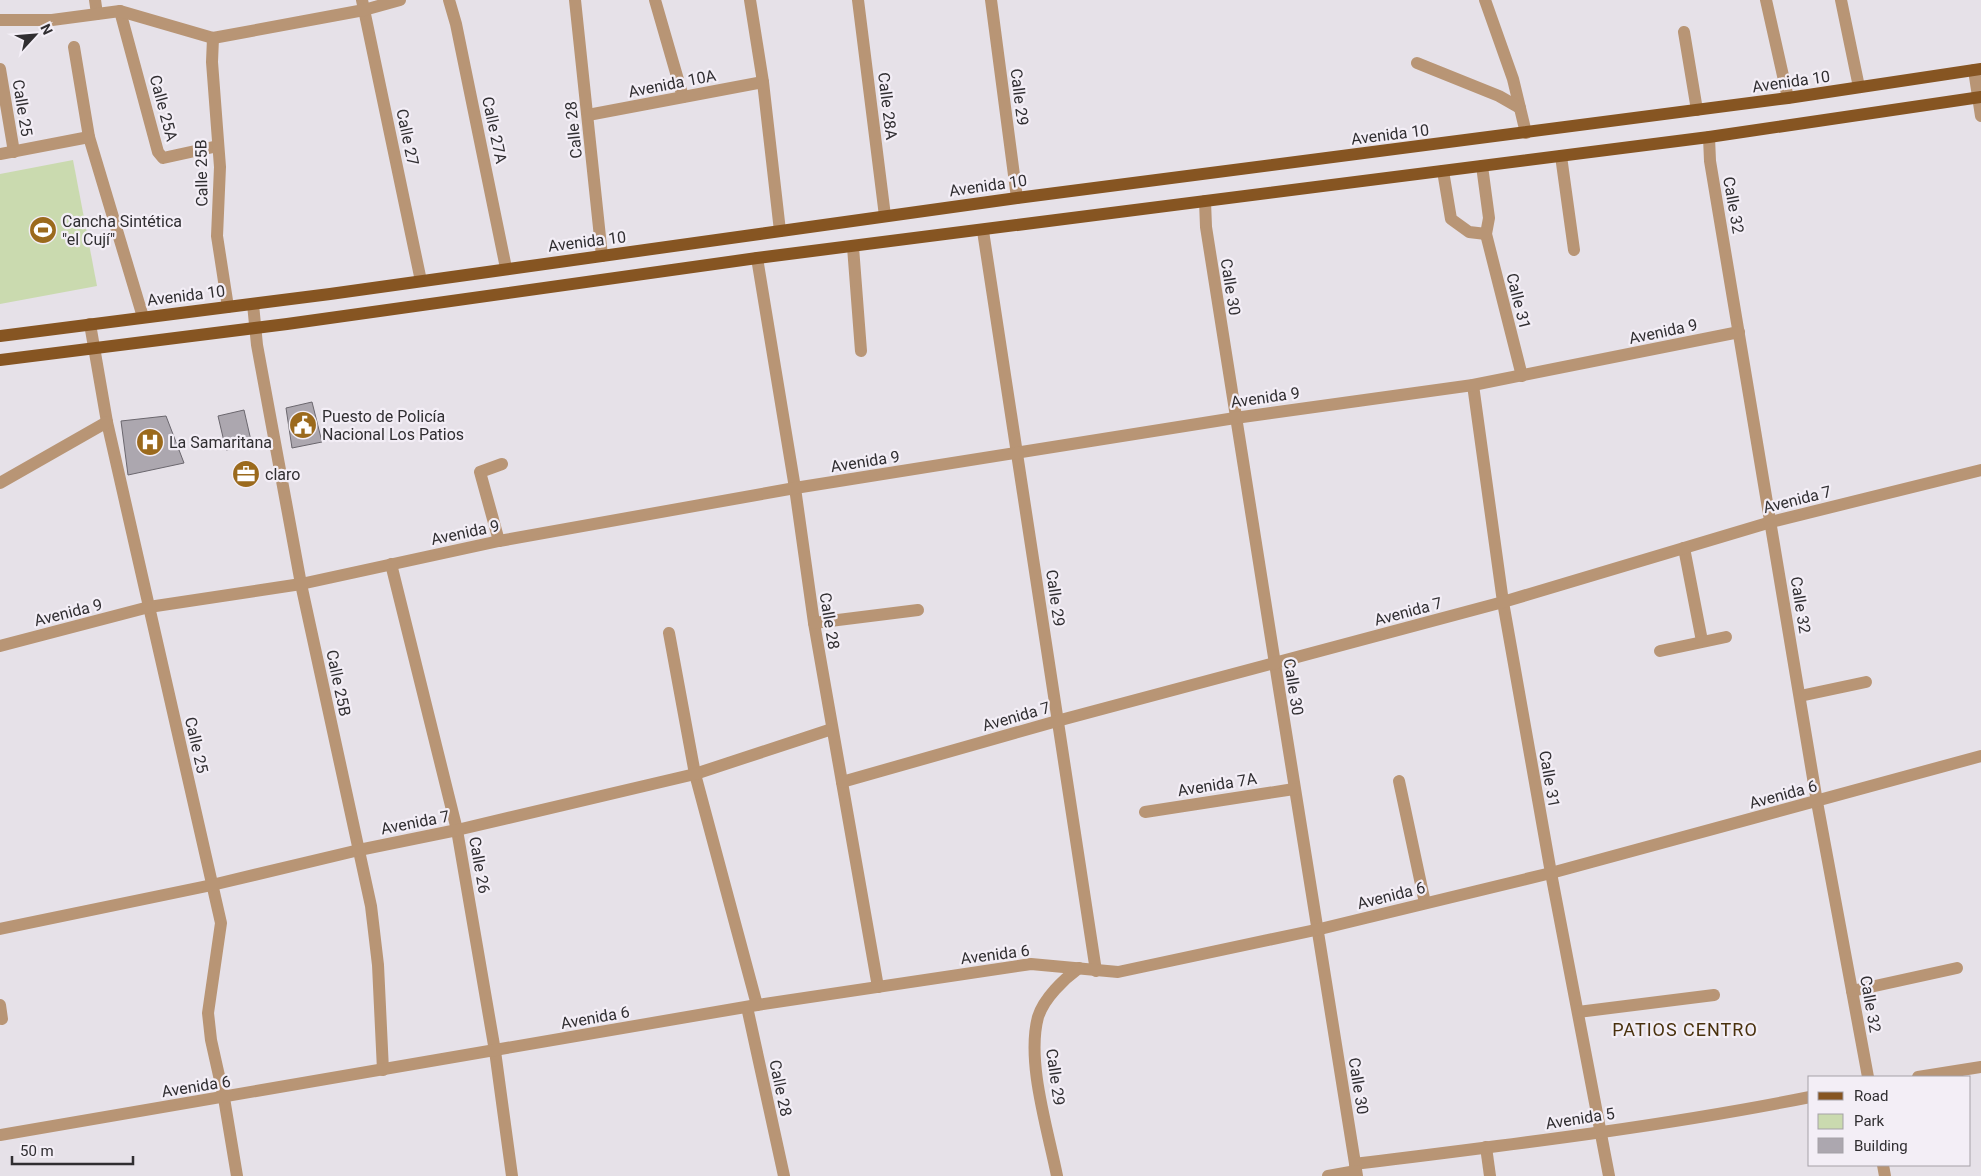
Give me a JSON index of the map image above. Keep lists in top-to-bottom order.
{
  "streets": {
    "main road": ["Avenida 10"],
    "street": [
      "Avenida 10A",
      "Calle 29",
      "Calle 28A",
      "Calle 25",
      "Calle 25A",
      "Calle 27A",
      "Calle 28",
      "Calle 27",
      "Calle 25B",
      "Calle 32",
      "Calle 30",
      "Calle 31",
      "Avenida 9",
      "Avenida 7",
      "Avenida 7A",
      "Avenida 6",
      "Calle 26",
      "Avenida 5"
    ]
  },
  "crossings": [
    ["Avenida 10", "Calle 29"],
    ["Avenida 10", "Calle 28A"],
    ["Avenida 10", "Calle 25"],
    ["Avenida 10", "Calle 27A"],
    ["Avenida 10", "Calle 28"],
    ["Avenida 10", "Calle 27"],
    ["Avenida 10", "Calle 25B"],
    ["Avenida 10A", "Calle 28"],
    ["Calle 29", "Avenida 9"],
    ["Calle 29", "Avenida 7"],
    ["Calle 29", "Avenida 6"],
    ["Calle 25", "Avenida 9"],
    ["Calle 25", "Avenida 7"],
    ["Calle 25", "Avenida 6"],
    ["Calle 25A", "Calle 25B"],
    ["Calle 28", "Avenida 9"],
    ["Calle 28", "Avenida 7"],
    ["Calle 28", "Avenida 6"],
    ["Calle 25B", "Avenida 9"],
    ["Calle 25B", "Avenida 7"],
    ["Calle 25B", "Avenida 6"],
    ["Calle 32", "Avenida 9"],
    ["Calle 32", "Avenida 7"],
    ["Calle 32", "Avenida 6"],
    ["Calle 30", "Avenida 9"],
    ["Calle 30", "Avenida 7"],
    ["Calle 30", "Avenida 7A"],
    ["Calle 30", "Avenida 6"],
    ["Calle 30", "Avenida 5"],
    ["Calle 31", "Avenida 9"],
    ["Calle 31", "Avenida 7"],
    ["Calle 31", "Avenida 6"],
    ["Calle 31", "Avenida 5"],
    ["Avenida 9", "Calle 26"],
    ["Avenida 7", "Calle 26"],
    ["Avenida 6", "Calle 26"]
  ],
  "districts": ["PATIOS CENTRO"],
  "places": {
    "sports": ["Cancha Sintética \"el Cují\""],
    "public building": ["Puesto de Policía Nacional Los Patios"],
    "hospital": ["La Samaritana"],
    "office": ["claro"]
  },
  "legend": ["Road", "Park", "Building"],
  "scale_bar": "50 m",
  "north": "top right"
}
